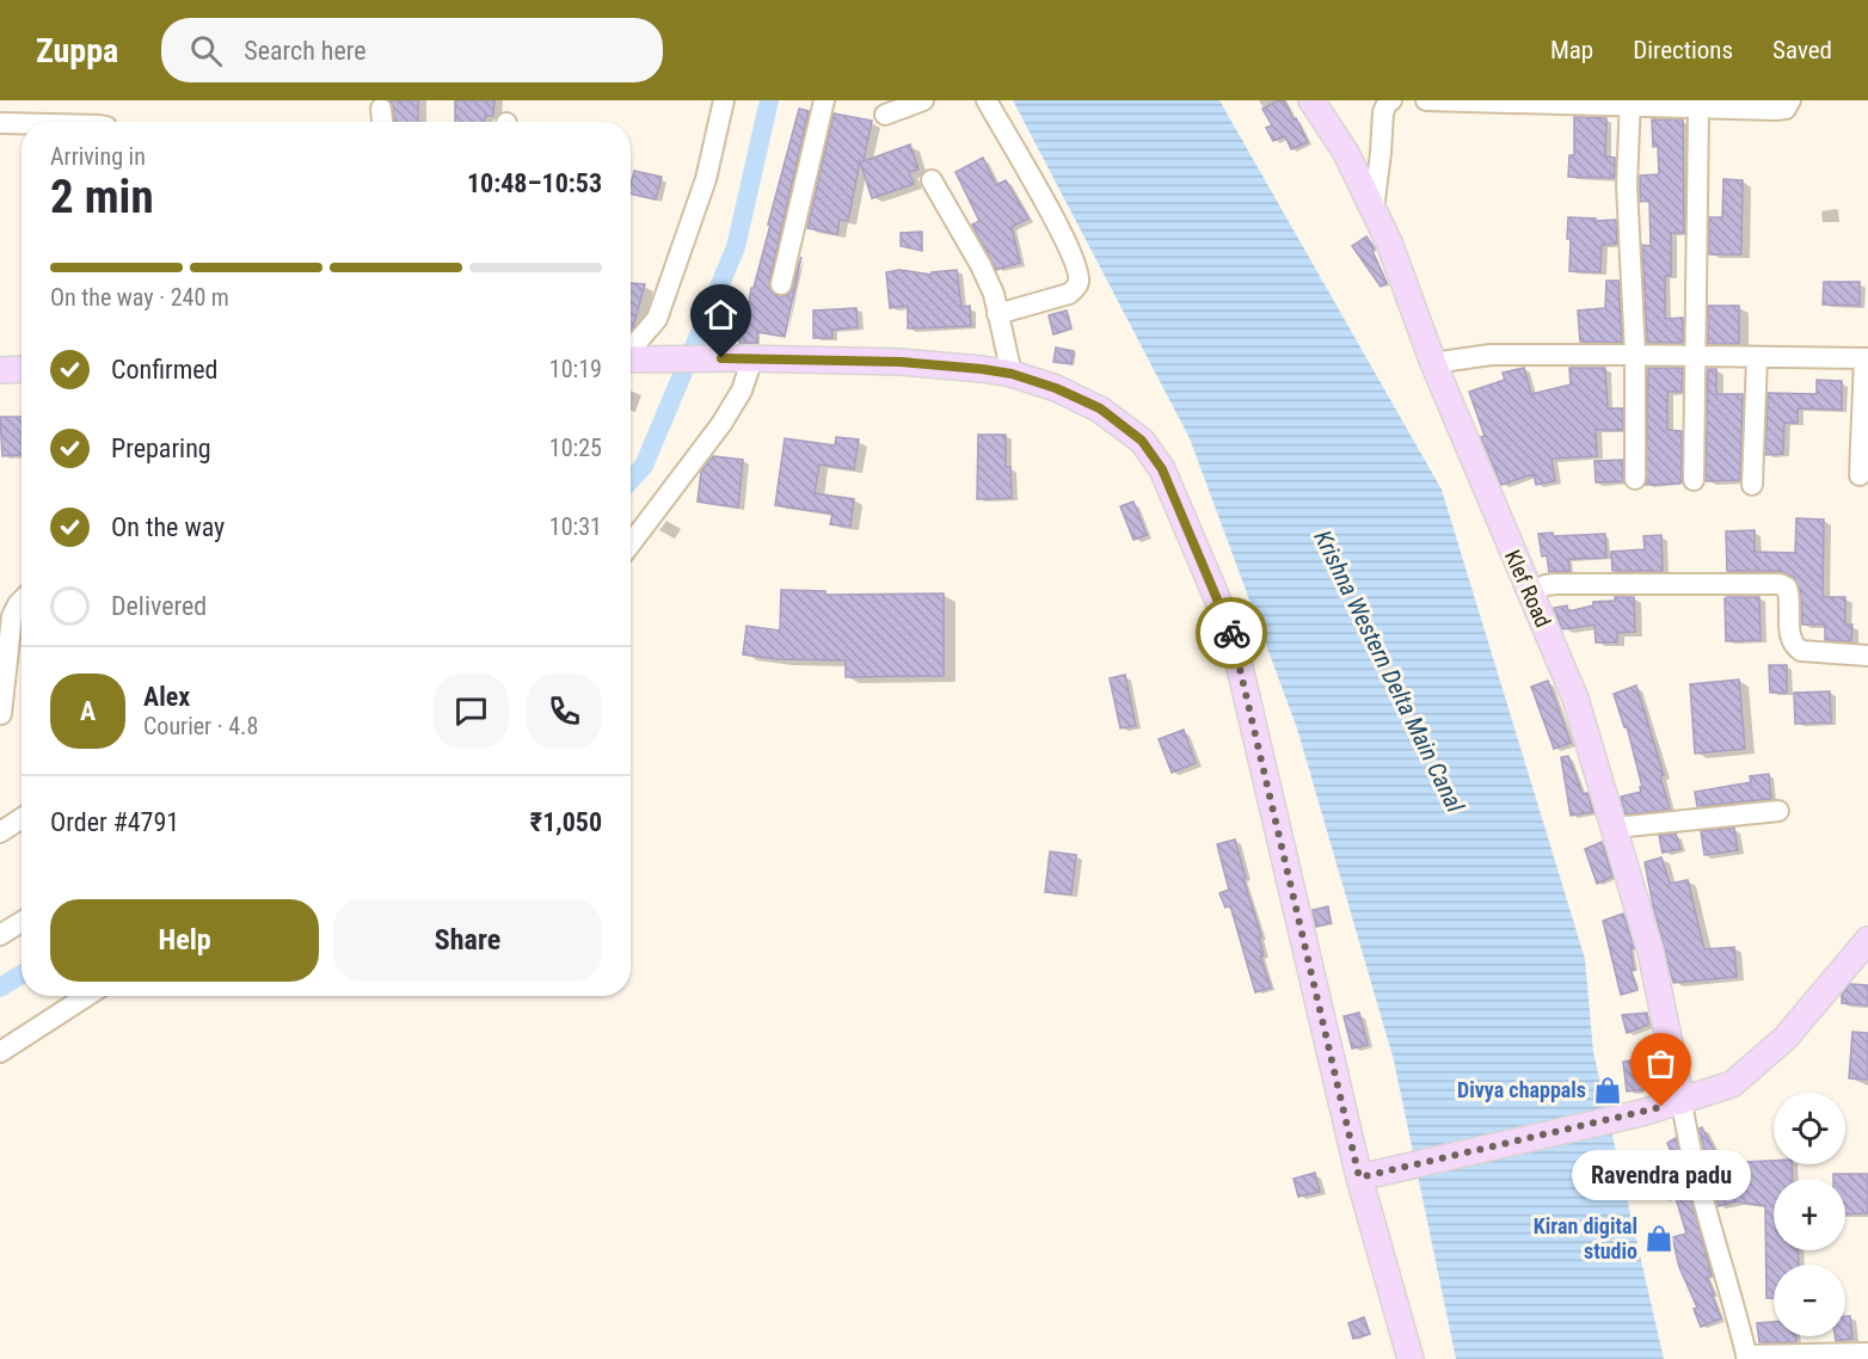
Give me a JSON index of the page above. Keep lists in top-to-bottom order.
{
  "streets": {
    "main road": ["Klef Road"]
  },
  "water": ["Krishna Western Delta Main Canal"],
  "places": {
    "shop": ["Divya chappals", "Kiran digital studio"],
    "other": ["Ravendra padu"]
  },
  "page": {
    "header": "Zuppa",
    "search": "Search here",
    "nav": ["Map", "Directions", "Saved"],
    "heading": ["2 min", "Arriving in", "10:48–10:53"],
    "panel": [
      "Alex",
      "Courier · 4.8",
      "Order #4791",
      "₹1,050"
    ],
    "bar": "On the way · 240 m",
    "list": [
      ["Confirmed", "10:19"],
      ["Preparing", "10:25"],
      ["On the way", "10:31"],
      "Delivered"
    ],
    "round": "A",
    "buttons": ["Help", "Share"],
    "map_buttons": ["+", "−"],
    "bubble": "Ravendra padu"
  }
}
